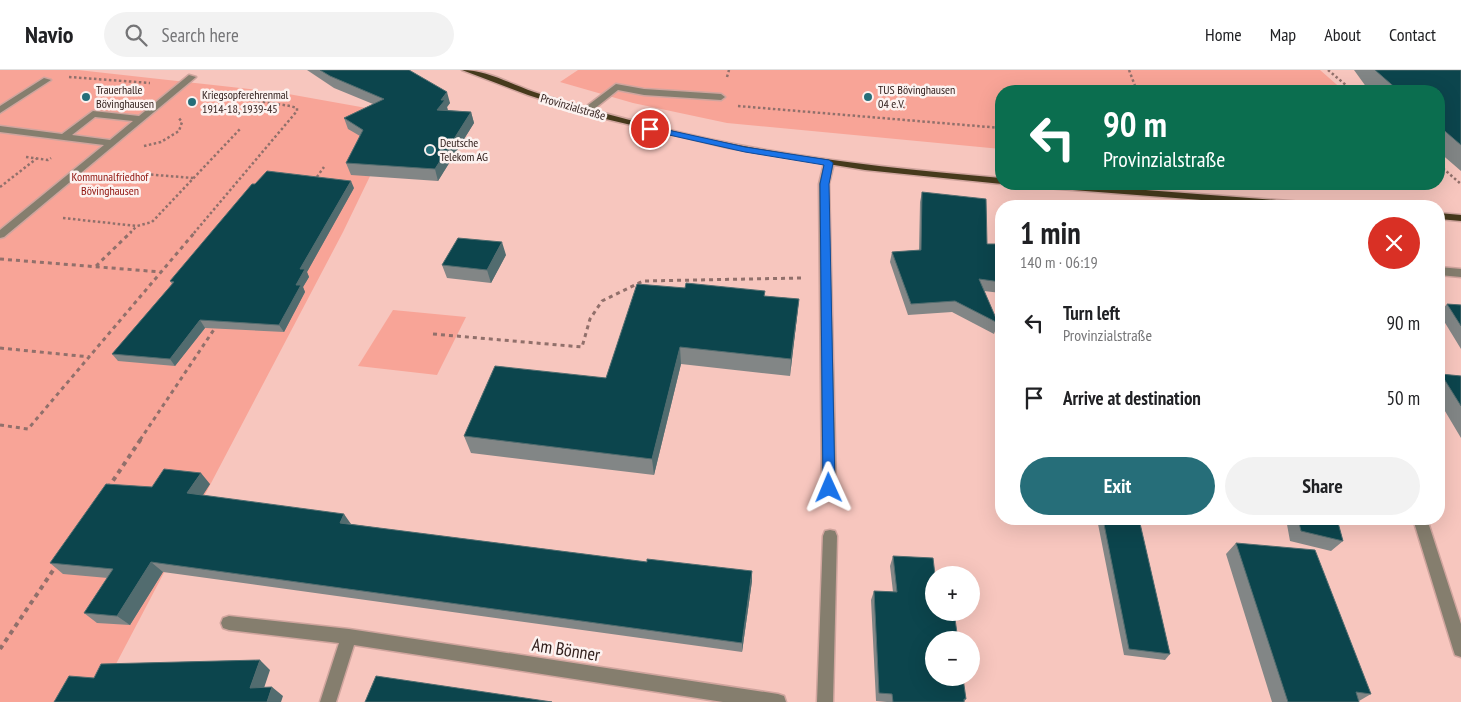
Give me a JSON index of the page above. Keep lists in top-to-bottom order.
{
  "streets": {
    "main road": ["Provinzialstraße"],
    "street": ["Am Bönner"]
  },
  "parks": ["Kommunalfriedhof Bövinghausen"],
  "places": [
    "Trauerhalle Bövinghausen",
    "TUS Bövinghausen 04 e.V.",
    "Kriegsopferehrenmal 1914-18, 1939-45",
    "Deutsche Telekom AG"
  ],
  "page": {
    "header": "Navio",
    "search": "Search here",
    "nav": [
      "Home",
      "Map",
      "About",
      "Contact"
    ],
    "turn": ["90 m", "Provinzialstraße"],
    "heading": ["1 min", "140 m · 06:19"],
    "list": [
      {
        "name": "Turn left",
        "note": "Provinzialstraße",
        "value": "90 m"
      },
      {
        "name": "Arrive at destination",
        "value": "50 m"
      }
    ],
    "buttons": ["Exit", "Share"],
    "map_buttons": ["+", "−"]
  }
}
